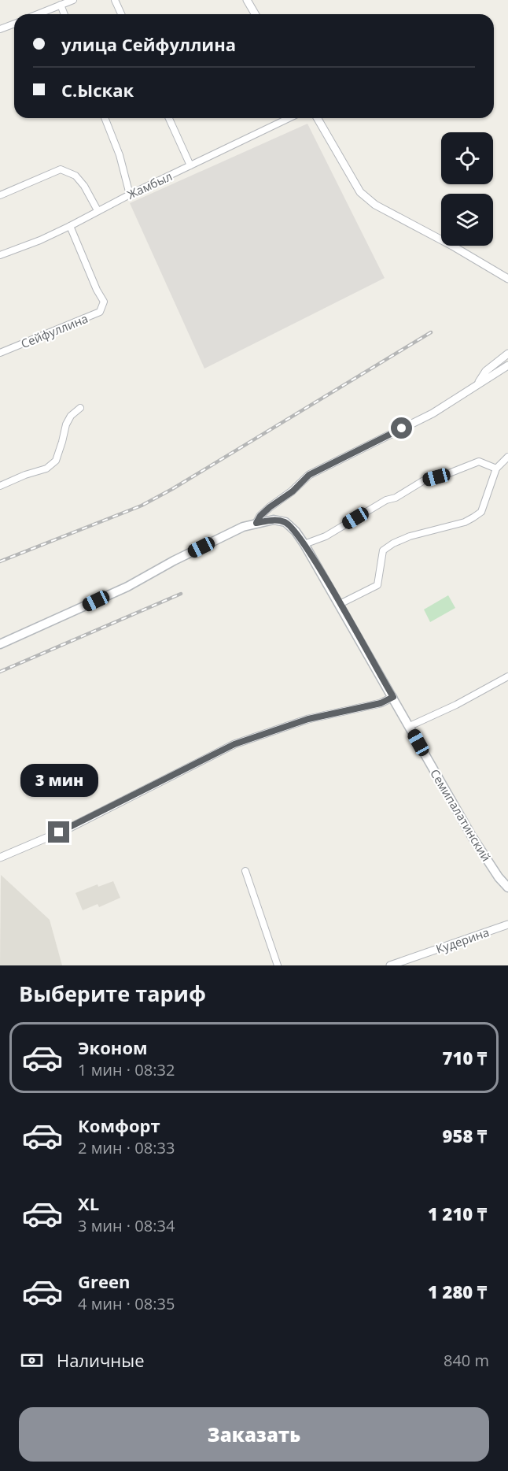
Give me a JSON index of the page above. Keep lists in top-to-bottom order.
{
  "streets": {
    "main road": ["Семипалатинский"],
    "street": ["Жамбыл", "Сейфуллина", "Кудерина"]
  },
  "crossings": [
    ["Жамбыл", "Сейфуллина"]
  ],
  "page": {
    "banner": ["улица Сейфуллина", "С.Ыскак"],
    "bubble": "3 мин",
    "heading": "Выберите тариф",
    "list": [
      {
        "name": "Эконом",
        "note": "1 мин · 08:32",
        "value": "710 ₸"
      },
      {
        "name": "Комфорт",
        "note": "2 мин · 08:33",
        "value": "958 ₸"
      },
      {
        "name": "XL",
        "note": "3 мин · 08:34",
        "value": "1 210 ₸"
      },
      {
        "name": "Green",
        "note": "4 мин · 08:35",
        "value": "1 280 ₸"
      }
    ],
    "pay": ["Наличные", "840 m"],
    "buttons": "Заказать"
  }
}
